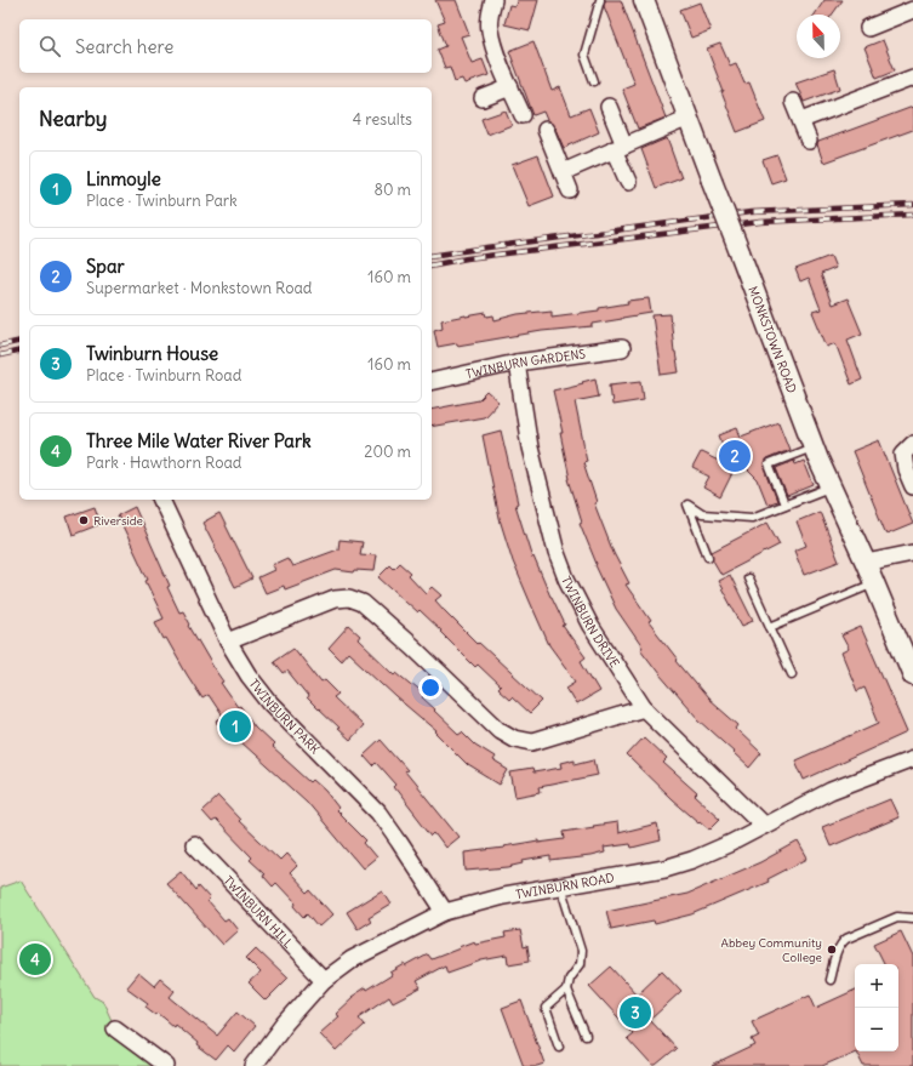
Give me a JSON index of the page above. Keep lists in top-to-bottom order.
{
  "streets": {
    "street": [
      "MONKSTOWN ROAD",
      "TWINBURN GARDENS",
      "TWINBURN DRIVE",
      "TWINBURN PARK",
      "TWINBURN ROAD",
      "TWINBURN HILL"
    ]
  },
  "crossings": [
    ["TWINBURN GARDENS", "TWINBURN DRIVE"],
    ["TWINBURN DRIVE", "TWINBURN ROAD"],
    ["TWINBURN PARK", "TWINBURN ROAD"],
    ["TWINBURN ROAD", "TWINBURN HILL"]
  ],
  "places": ["Riverside", "Abbey Community College"],
  "north": "top",
  "page": {
    "search": "Search here",
    "heading": ["Nearby", "4 results"],
    "list": [
      {
        "mark": "1",
        "name": "Linmoyle",
        "note": "Place · Twinburn Park",
        "value": "80 m"
      },
      {
        "mark": "2",
        "name": "Spar",
        "note": "Supermarket · Monkstown Road",
        "value": "160 m"
      },
      {
        "mark": "3",
        "name": "Twinburn House",
        "note": "Place · Twinburn Road",
        "value": "160 m"
      },
      {
        "mark": "4",
        "name": "Three Mile Water River Park",
        "note": "Park · Hawthorn Road",
        "value": "200 m"
      }
    ],
    "pins": [
      "2",
      "1",
      "4",
      "3"
    ],
    "map_buttons": ["+", "−"]
  }
}
